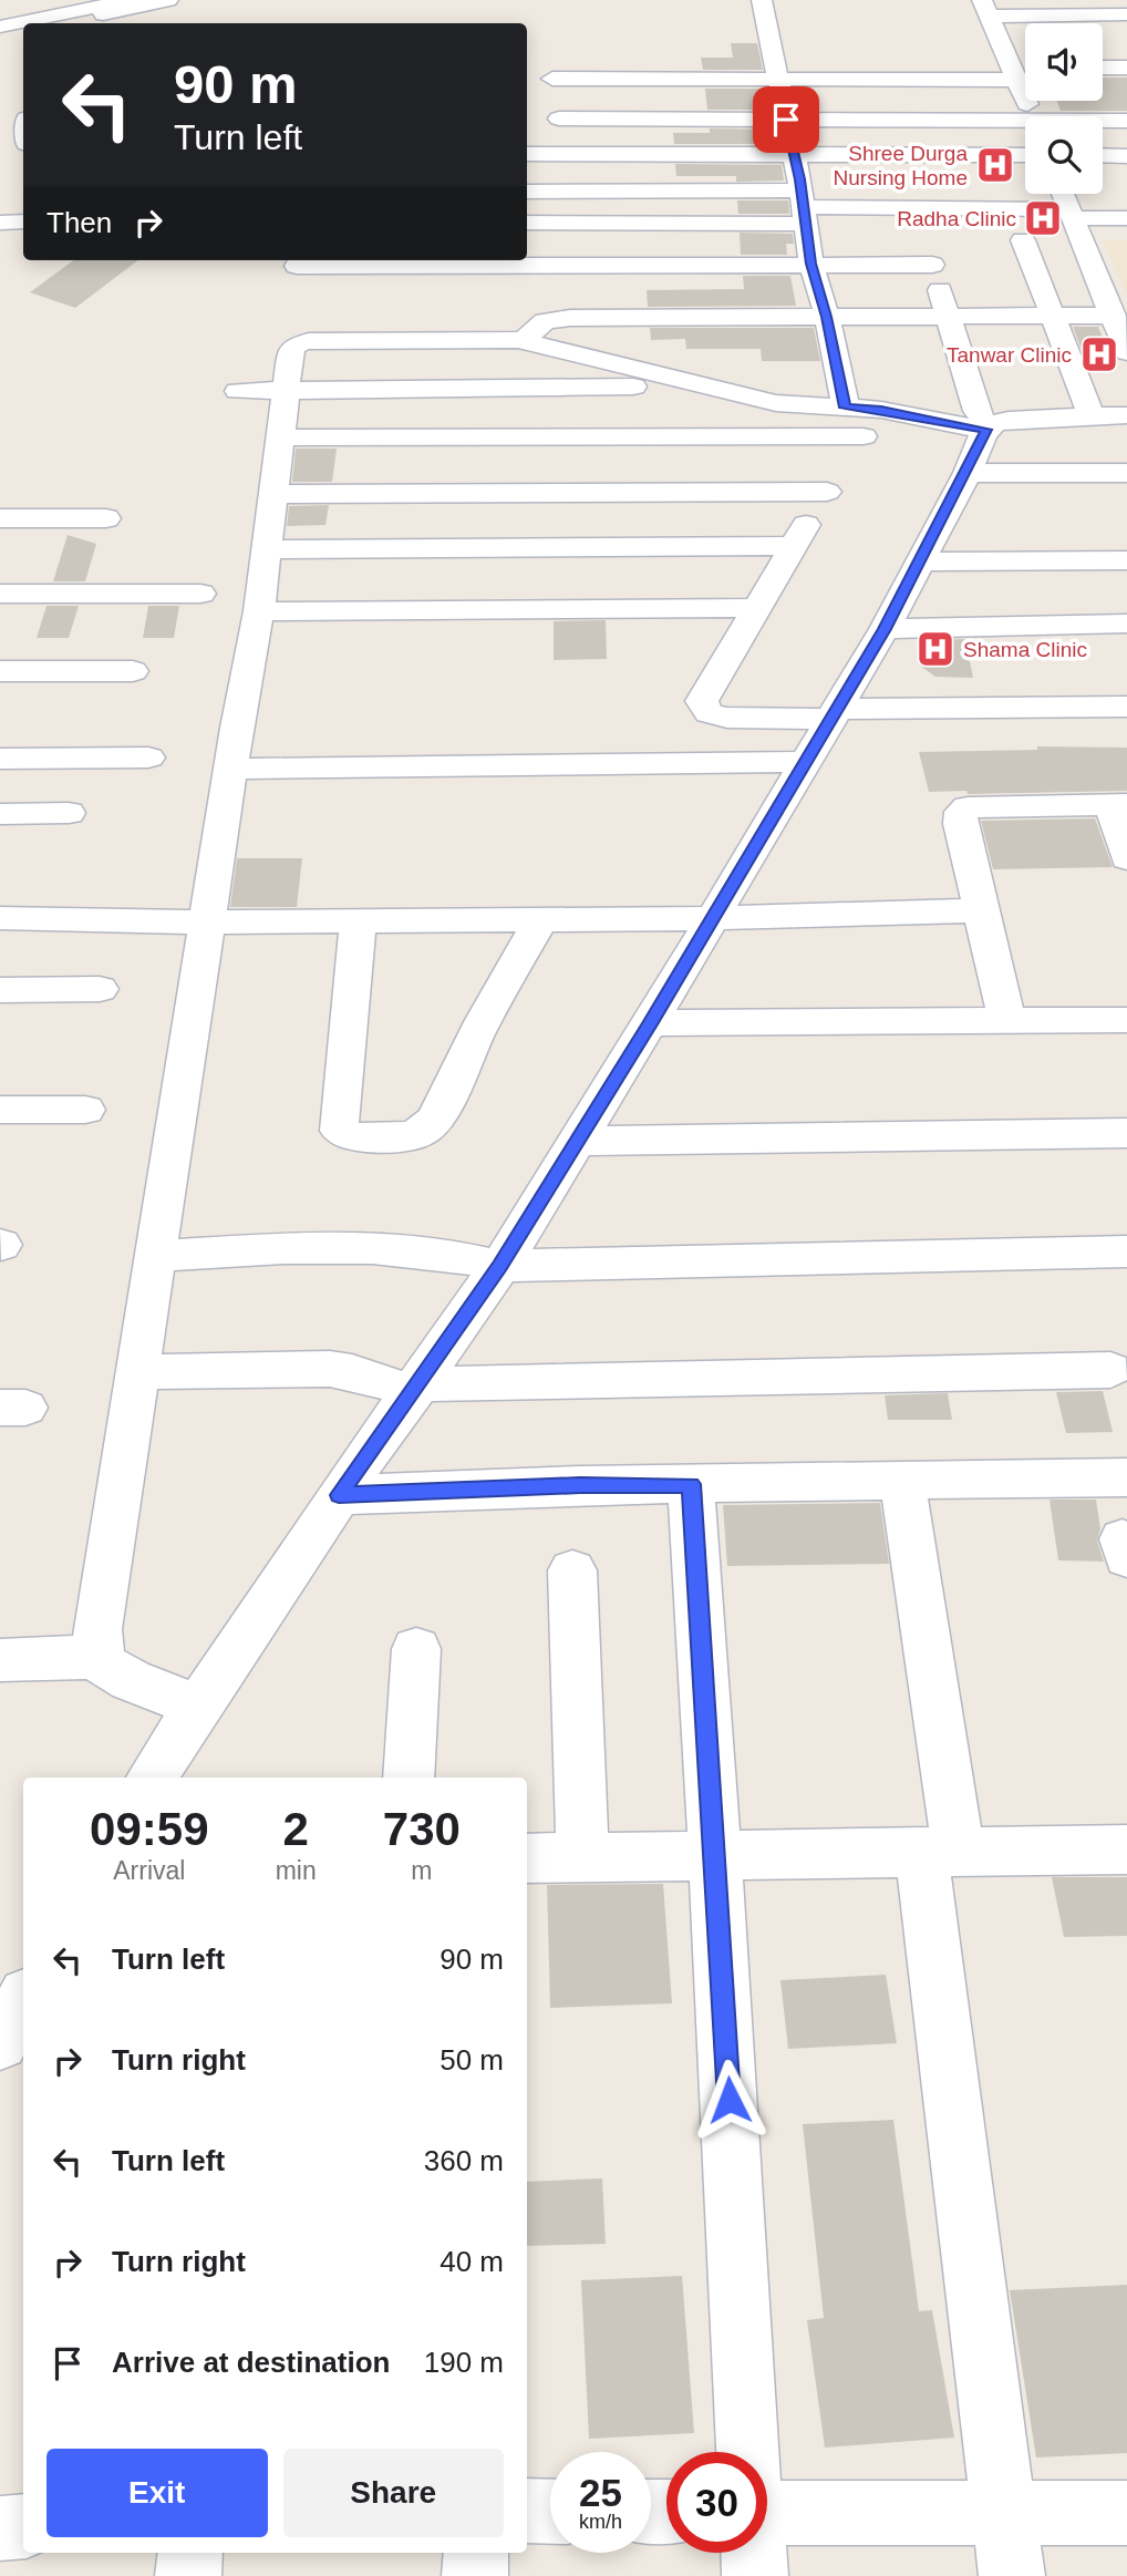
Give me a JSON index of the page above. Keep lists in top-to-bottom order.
{
  "places": {
    "hospital": [
      "Shree Durga Nursing Home",
      "Radha Clinic",
      "Tanwar Clinic",
      "Shama Clinic"
    ]
  },
  "page": {
    "turn": ["90 m", "Turn left"],
    "then": "Then",
    "eta": [
      "09:59",
      "Arrival",
      "2",
      "min",
      "730",
      "m"
    ],
    "list": [
      {
        "name": "Turn left",
        "value": "90 m"
      },
      {
        "name": "Turn right",
        "value": "50 m"
      },
      {
        "name": "Turn left",
        "value": "360 m"
      },
      {
        "name": "Turn right",
        "value": "40 m"
      },
      {
        "name": "Arrive at destination",
        "value": "190 m"
      }
    ],
    "buttons": ["Exit", "Share"],
    "speed": "25 km/h",
    "limit": "30"
  }
}
